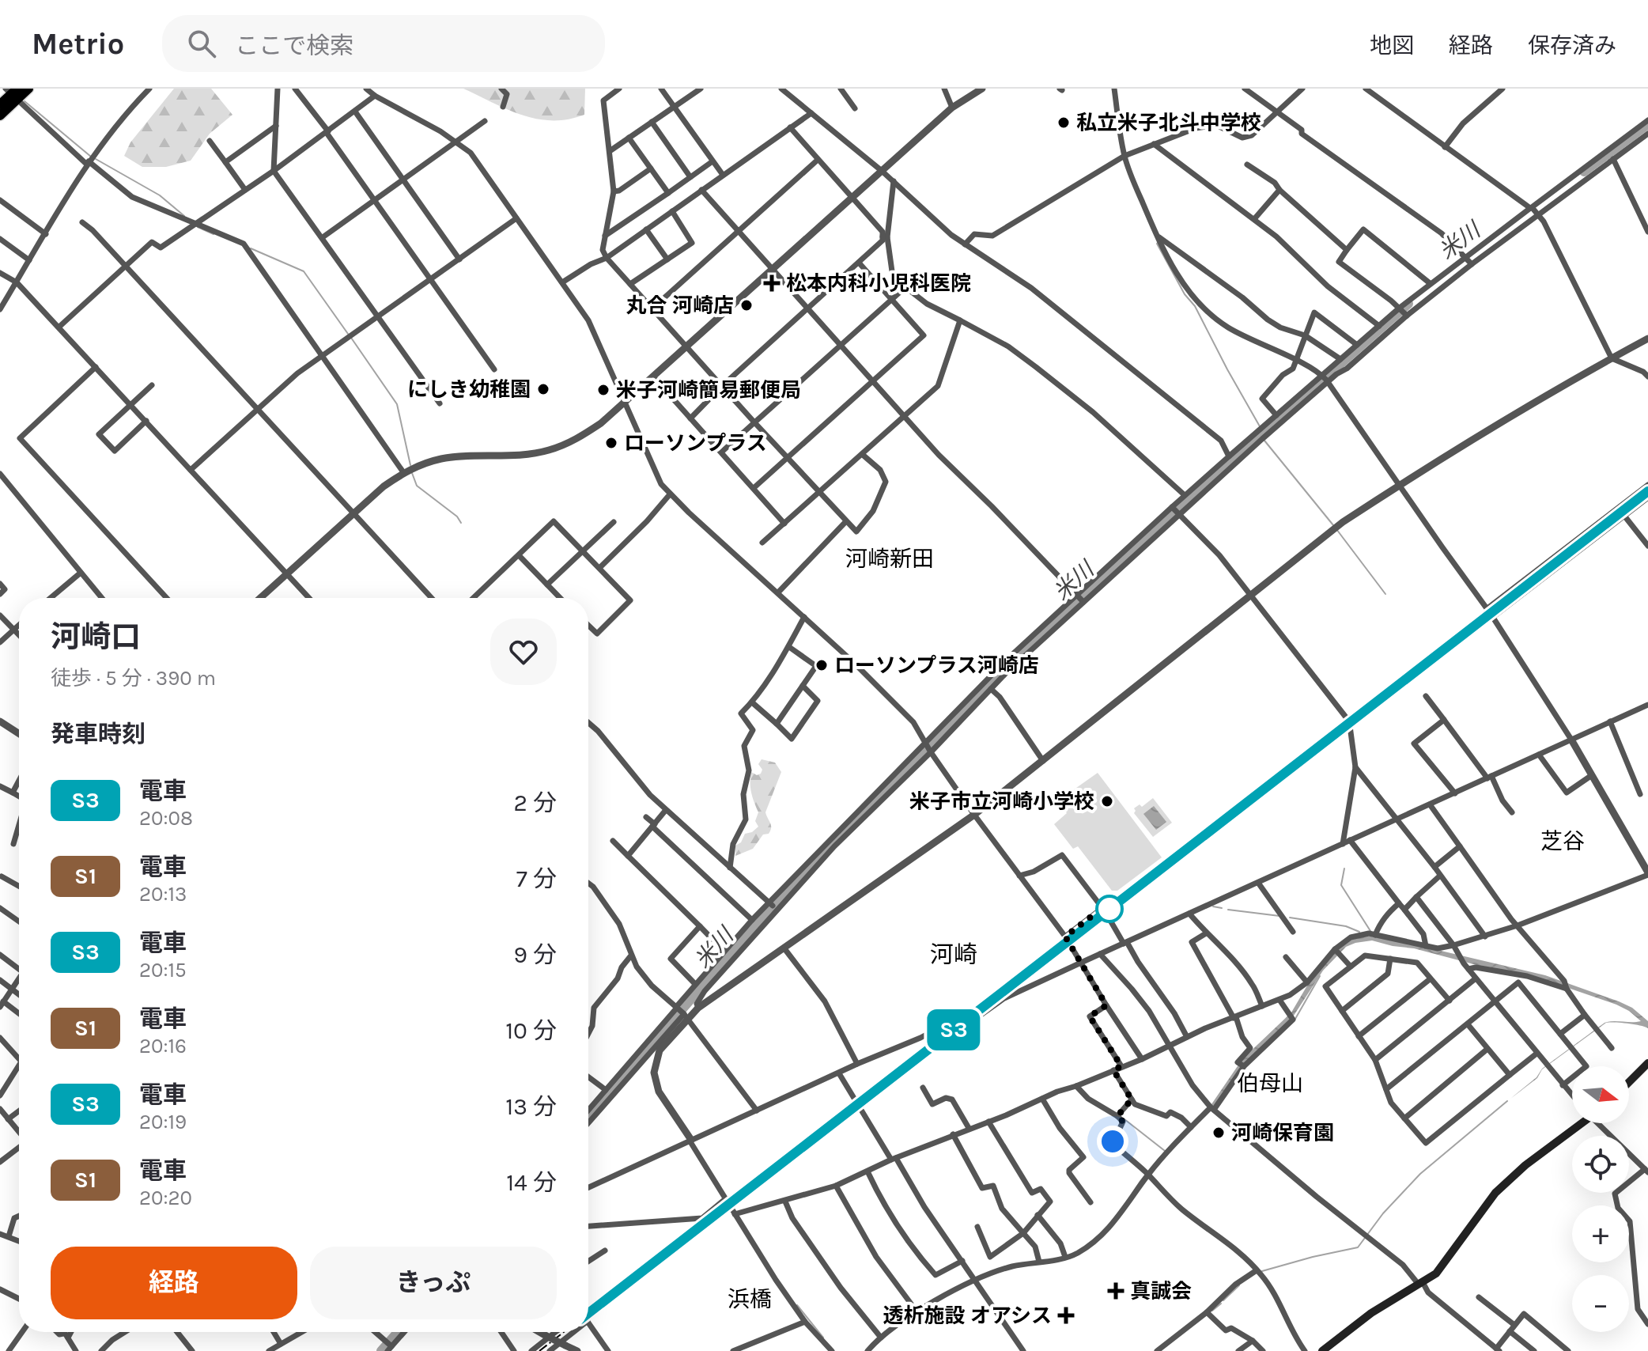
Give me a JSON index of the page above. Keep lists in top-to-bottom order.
{
  "districts": [
    "河崎新田",
    "芝谷",
    "河崎",
    "伯母山",
    "浜橋"
  ],
  "water": ["米川"],
  "places": {
    "other": [
      "私立米子北斗中学校",
      "丸合 河崎店",
      "にしき幼稚園",
      "米子河崎簡易郵便局",
      "ローソンプラス",
      "ローソンプラス河崎店",
      "米子市立河崎小学校",
      "河崎保育園"
    ],
    "health": ["松本内科小児科医院", "真誠会", "透析施設 オアシス"]
  },
  "north": "right",
  "page": {
    "header": "Metrio",
    "search": "ここで検索",
    "nav": ["地図", "経路", "保存済み"],
    "on_map": "S3",
    "heading": [
      ["河崎口", "徒歩 · 5 分 · 390 m"],
      "発車時刻"
    ],
    "list": [
      {
        "mark": "S3",
        "name": "電車",
        "note": "20:08",
        "value": "2 分"
      },
      {
        "mark": "S1",
        "name": "電車",
        "note": "20:13",
        "value": "7 分"
      },
      {
        "mark": "S3",
        "name": "電車",
        "note": "20:15",
        "value": "9 分"
      },
      {
        "mark": "S1",
        "name": "電車",
        "note": "20:16",
        "value": "10 分"
      },
      {
        "mark": "S3",
        "name": "電車",
        "note": "20:19",
        "value": "13 分"
      },
      {
        "mark": "S1",
        "name": "電車",
        "note": "20:20",
        "value": "14 分"
      }
    ],
    "map_buttons": ["+", "−"],
    "buttons": ["経路", "きっぷ"]
  }
}
